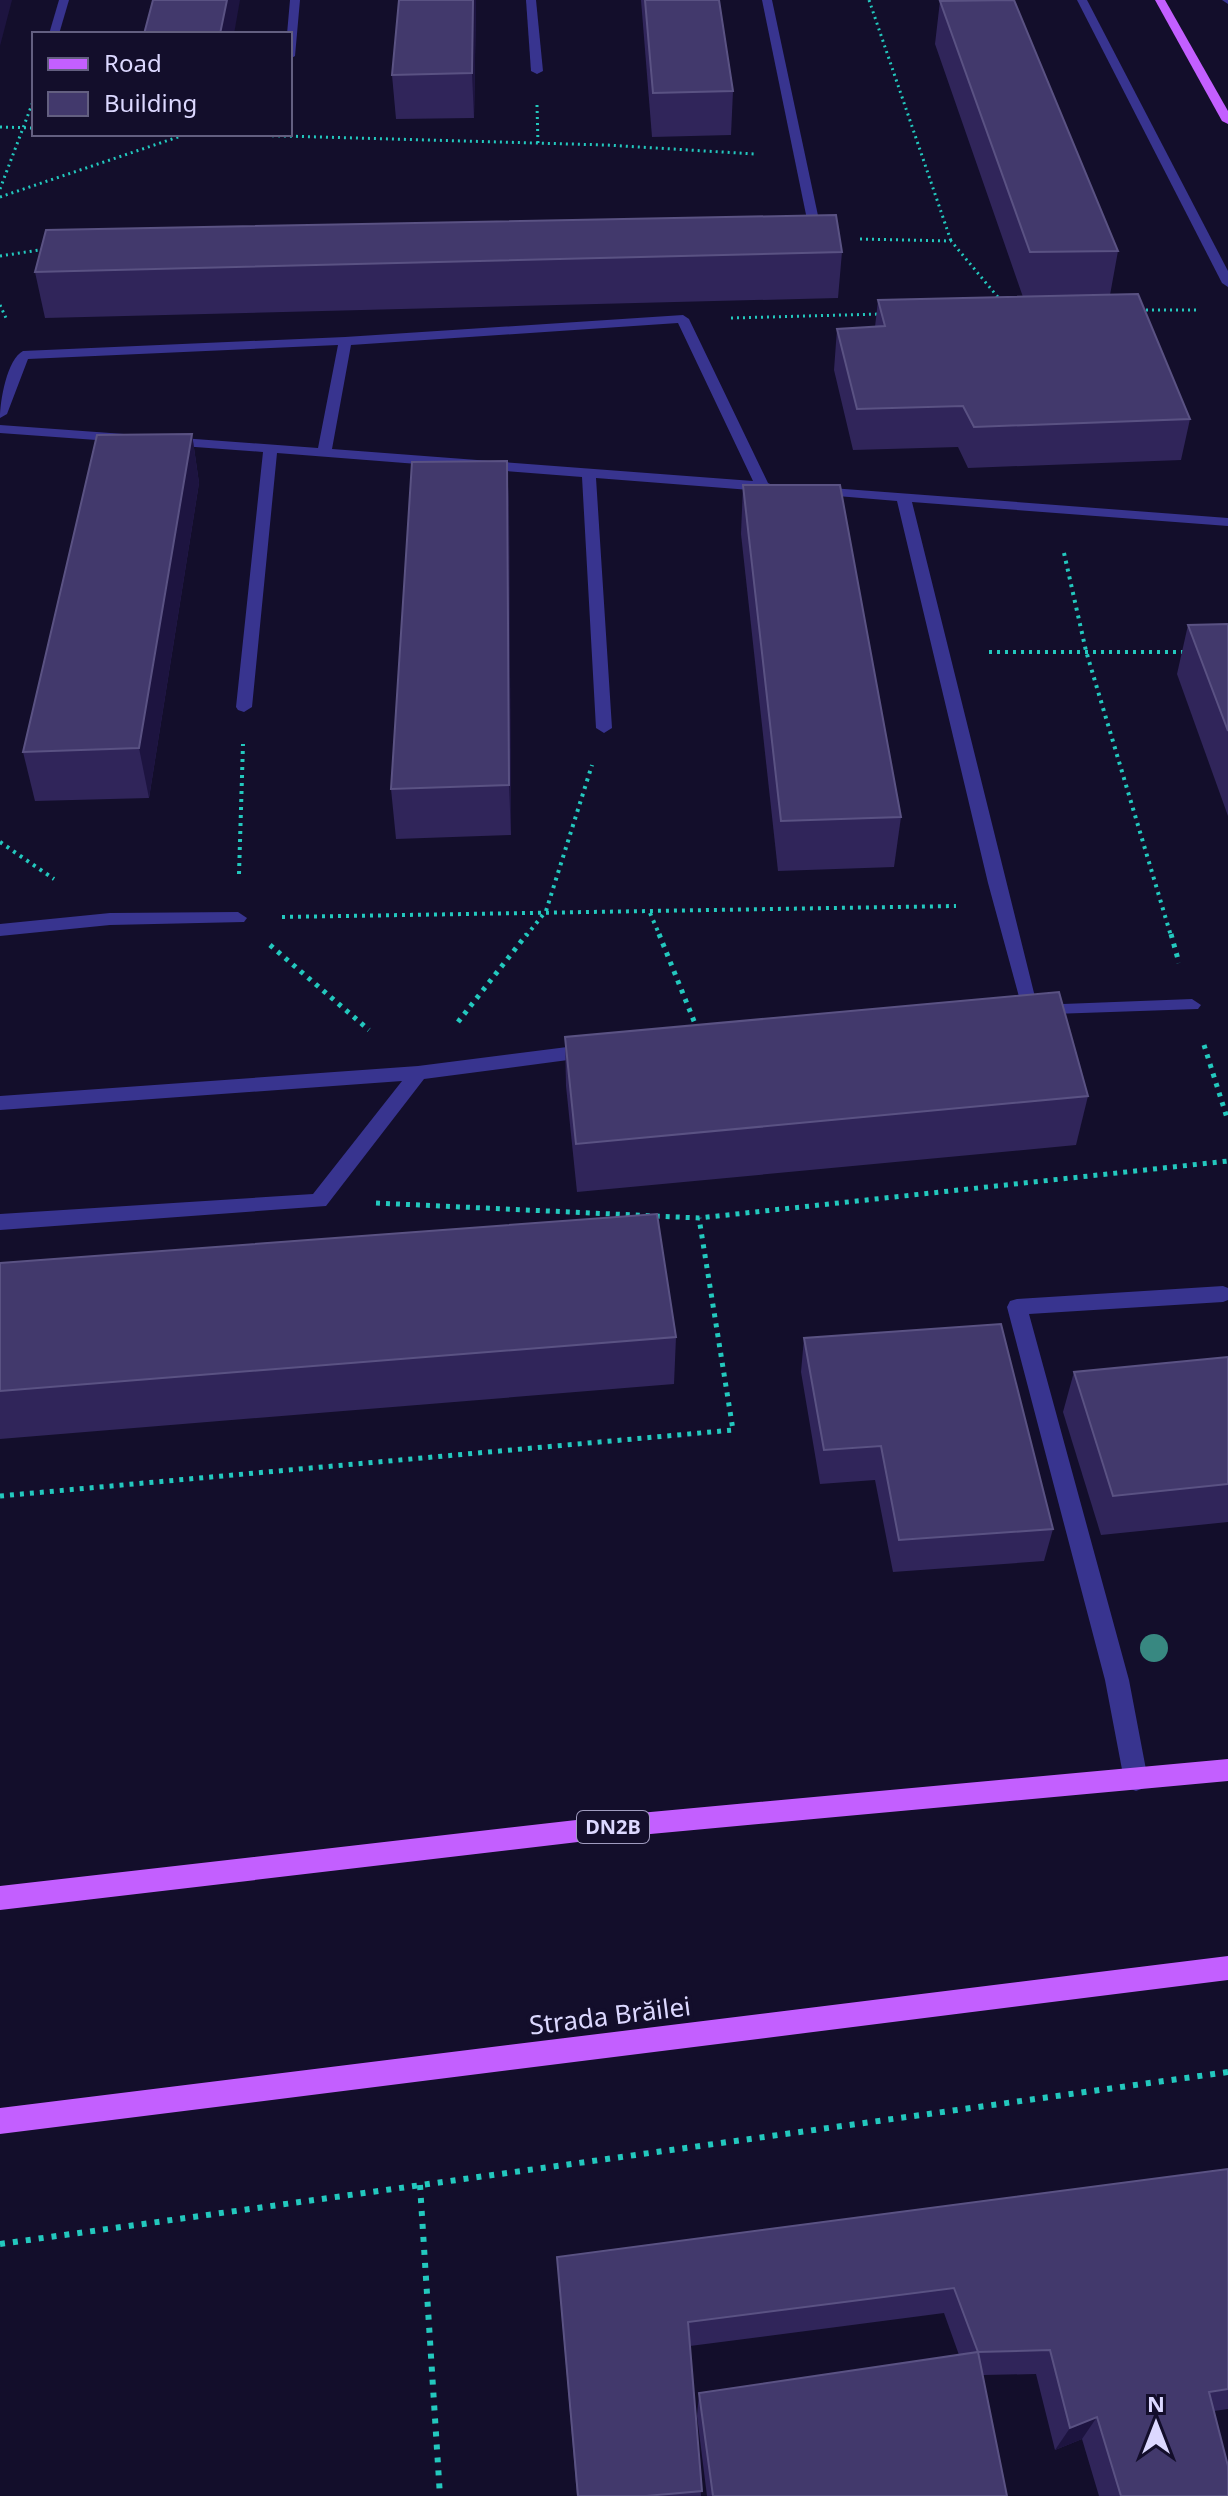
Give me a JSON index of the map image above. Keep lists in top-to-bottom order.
{
  "streets": {
    "main road": ["DN2B", "Strada Brăilei"]
  },
  "legend": ["Road", "Building"],
  "north": "top"
}
